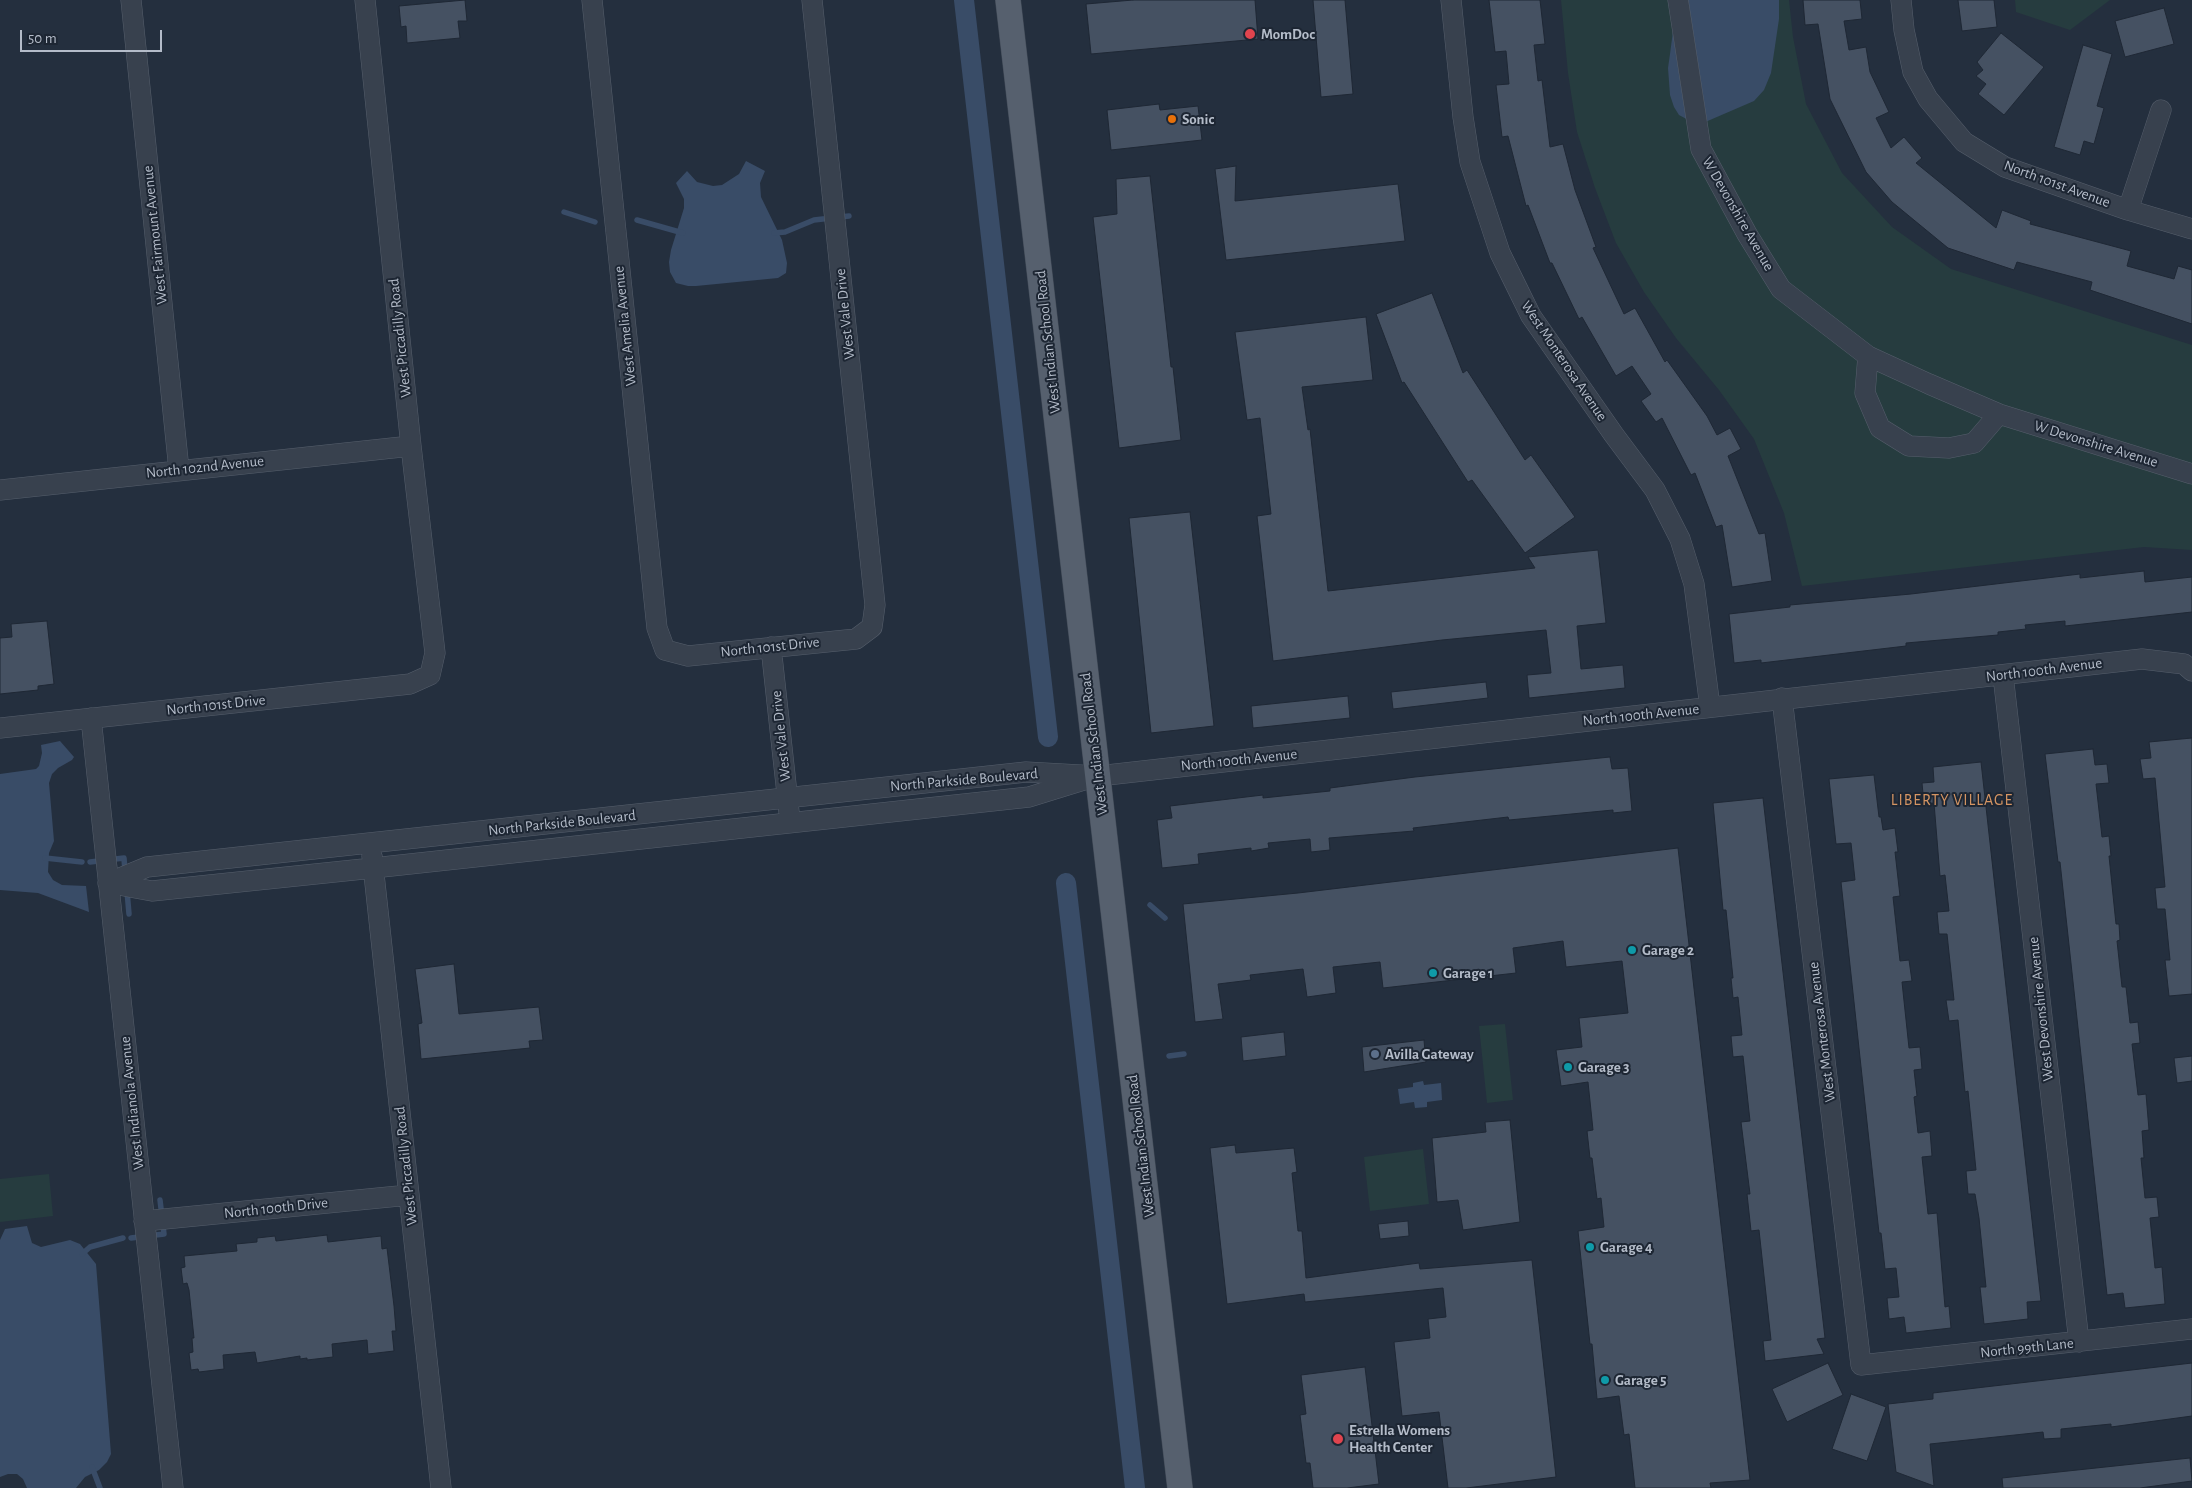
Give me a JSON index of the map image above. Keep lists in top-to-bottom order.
{
  "streets": {
    "main road": ["West Indian School Road"],
    "street": [
      "North 101st Avenue",
      "W Devonshire Avenue",
      "West Fairmount Avenue",
      "West Vale Drive",
      "West Amelia Avenue",
      "West Piccadilly Road",
      "West Monterosa Avenue",
      "North 102nd Avenue",
      "North 101st Drive",
      "North 100th Avenue",
      "North Parkside Boulevard",
      "West Devonshire Avenue",
      "West Indianola Avenue",
      "North 100th Drive",
      "North 99th Lane"
    ]
  },
  "crossings": [
    ["West Fairmount Avenue", "North 102nd Avenue"],
    ["West Vale Drive", "North 101st Drive"],
    ["West Vale Drive", "North Parkside Boulevard"],
    ["West Amelia Avenue", "North 101st Drive"],
    ["West Piccadilly Road", "North 102nd Avenue"],
    ["West Piccadilly Road", "North 101st Drive"],
    ["West Piccadilly Road", "North Parkside Boulevard"],
    ["West Piccadilly Road", "North 100th Drive"],
    ["West Indian School Road", "North 100th Avenue"],
    ["West Indian School Road", "North Parkside Boulevard"],
    ["West Monterosa Avenue", "North 100th Avenue"],
    ["West Monterosa Avenue", "North 99th Lane"],
    ["North 101st Drive", "West Indianola Avenue"],
    ["North 100th Avenue", "North Parkside Boulevard"],
    ["North 100th Avenue", "West Devonshire Avenue"],
    ["North Parkside Boulevard", "West Indianola Avenue"],
    ["West Devonshire Avenue", "North 99th Lane"],
    ["West Indianola Avenue", "North 100th Drive"]
  ],
  "districts": ["LIBERTY VILLAGE"],
  "places": [
    "MomDoc",
    "Sonic",
    "Garage 2",
    "Garage 1",
    "Avilla Gateway",
    "Garage 3",
    "Garage 4",
    "Garage 5",
    "Estrella Womens Health Center"
  ],
  "scale_bar": "50 m"
}
